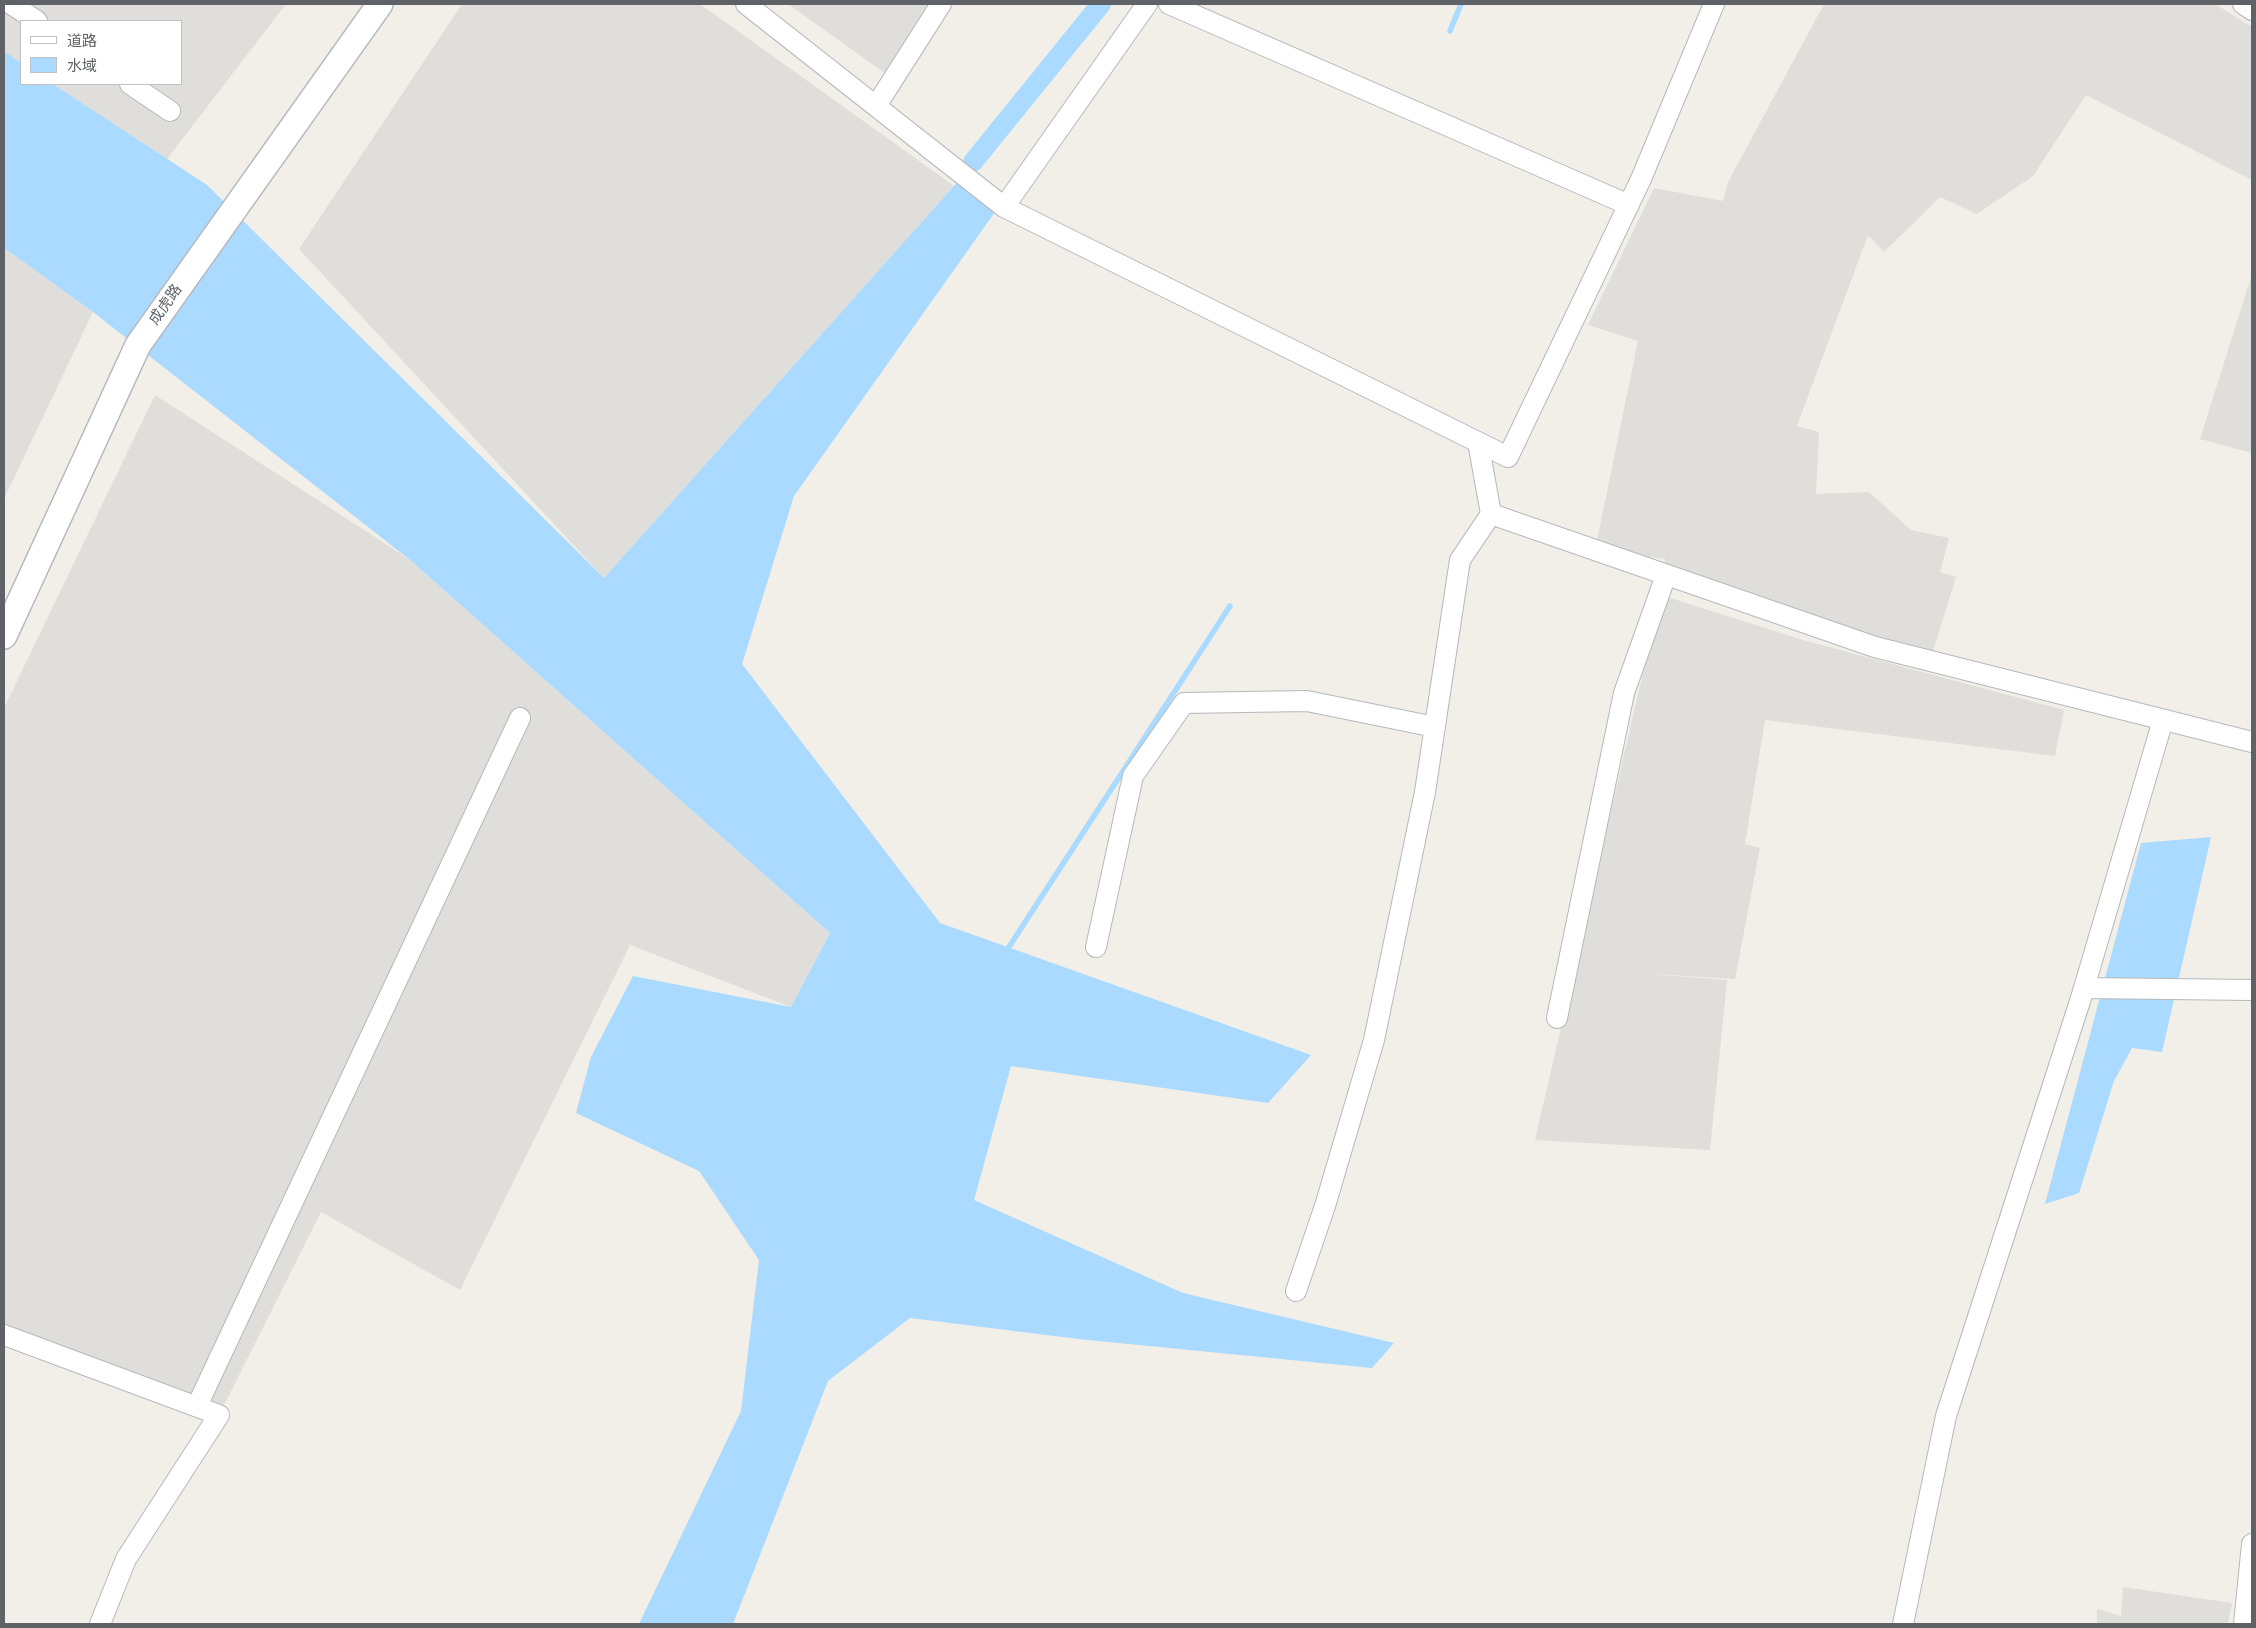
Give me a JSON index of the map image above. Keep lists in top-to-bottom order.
{
  "streets": {
    "street": ["成虎路"]
  },
  "legend": ["道路", "水域"]
}
